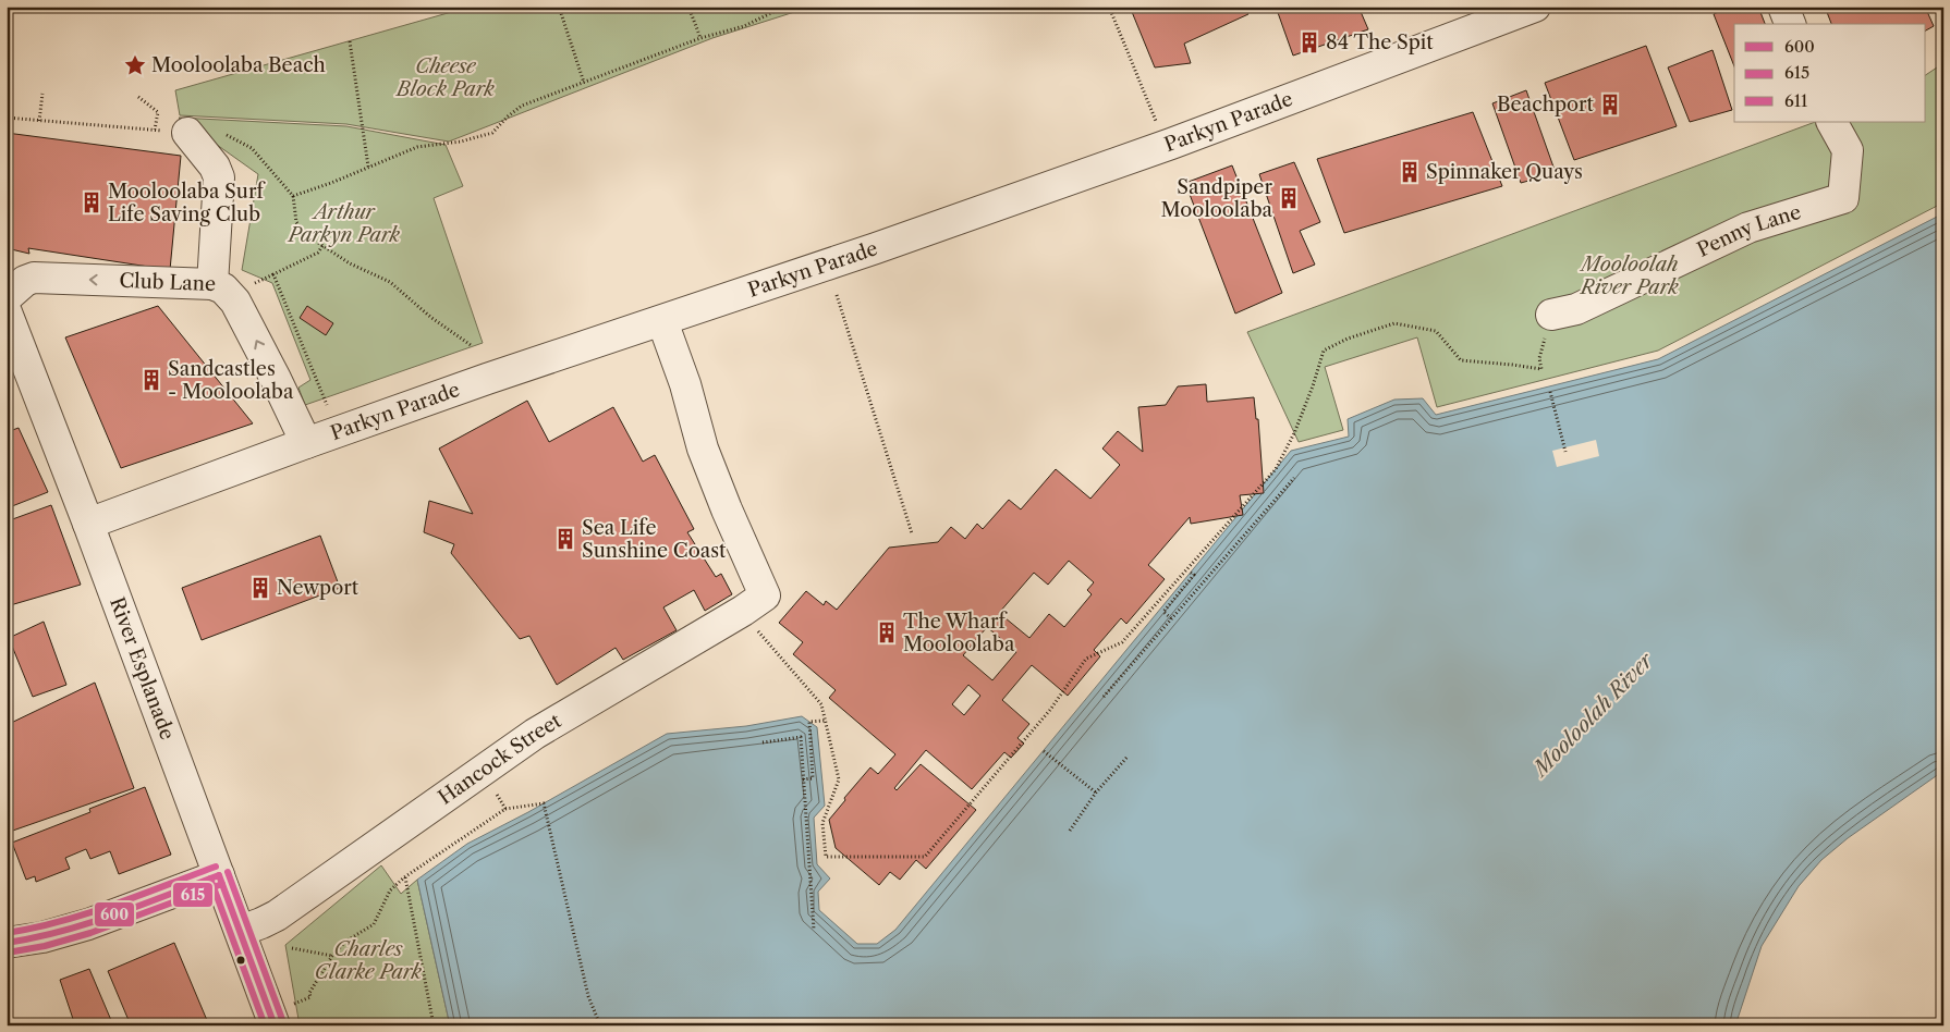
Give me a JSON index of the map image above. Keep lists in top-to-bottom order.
{
  "streets": {
    "street": [
      "Parkyn Parade",
      "Penny Lane",
      "Club Lane",
      "River Esplanade",
      "Hancock Street"
    ]
  },
  "crossings": [
    ["Parkyn Parade", "Club Lane"],
    ["Parkyn Parade", "River Esplanade"],
    ["Parkyn Parade", "Hancock Street"],
    ["River Esplanade", "Hancock Street"]
  ],
  "one_way": ["Club Lane"],
  "water": ["Mooloolah River"],
  "parks": [
    "Cheese Block Park",
    "Arthur Parkyn Park",
    "Mooloolah River Park",
    "Charles Clarke Park"
  ],
  "places": {
    "building": [
      "84 The Spit",
      "Beachport",
      "Spinnaker Quays",
      "Sandpiper Mooloolaba",
      "Mooloolaba Surf Life Saving Club",
      "Sandcastles - Mooloolaba",
      "Sea Life Sunshine Coast",
      "Newport",
      "The Wharf Mooloolaba"
    ],
    "place": ["Mooloolaba Beach"]
  },
  "lines": ["transit line 611", "transit line 600", "transit line 615"],
  "legend": ["600", "615", "611"]
}
